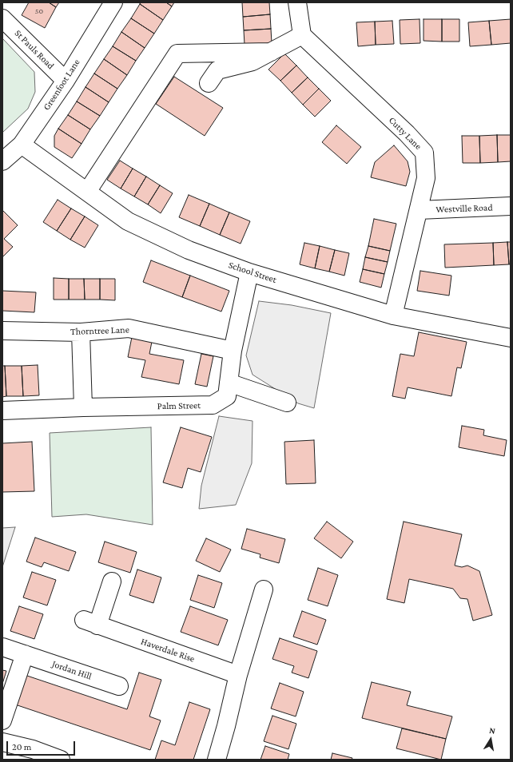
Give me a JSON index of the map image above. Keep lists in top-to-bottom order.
{
  "streets": {
    "street": [
      "St Pauls Road",
      "Greenfoot Lane",
      "Cutty Lane",
      "Westville Road",
      "School Street",
      "Thorntree Lane",
      "Palm Street",
      "Haverdale Rise",
      "Jordan Hill"
    ]
  },
  "crossings": [
    ["St Pauls Road", "Greenfoot Lane"],
    ["Greenfoot Lane", "School Street"],
    ["Cutty Lane", "Westville Road"],
    ["Cutty Lane", "School Street"],
    ["School Street", "Palm Street"],
    ["Thorntree Lane", "Palm Street"]
  ],
  "house_numbers": ["50"],
  "scale_bar": "20 m",
  "north": "top"
}
